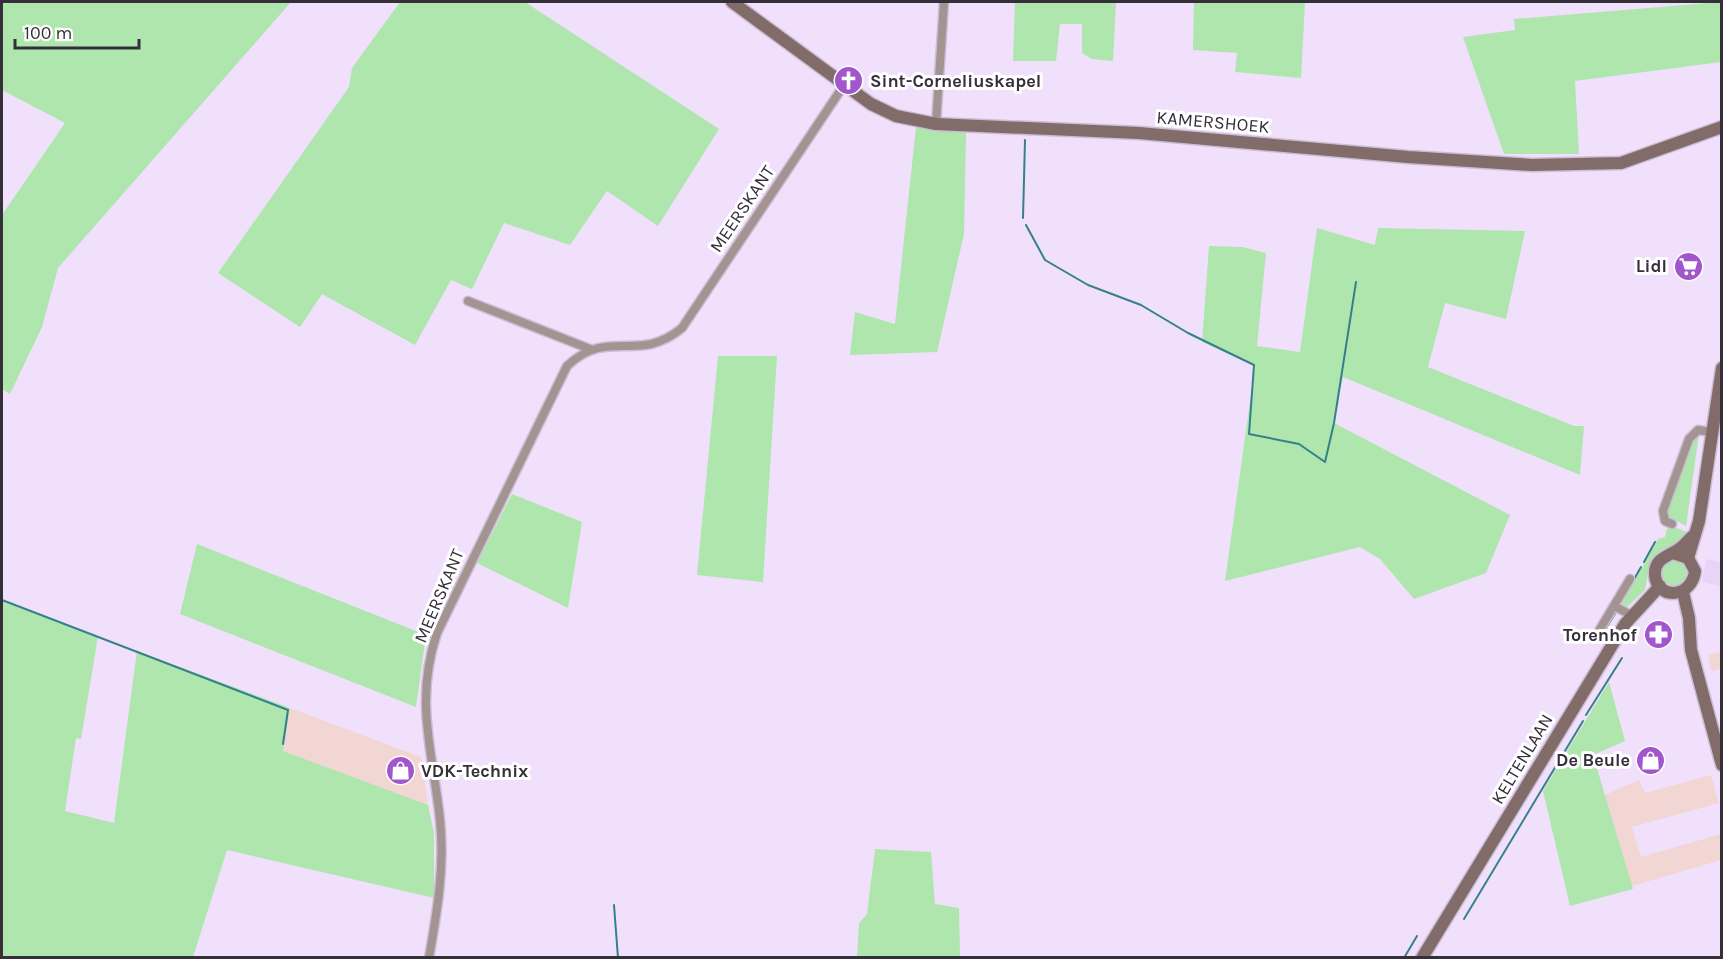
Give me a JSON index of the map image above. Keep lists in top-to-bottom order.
{
  "streets": {
    "street": ["KAMERSHOEK", "MEERSKANT", "KELTENLAAN"]
  },
  "crossings": [
    ["KAMERSHOEK", "MEERSKANT"]
  ],
  "places": {
    "church": ["Sint-Corneliuskapel"],
    "supermarket": ["Lidl"],
    "pharmacy": ["Torenhof"],
    "shop": ["De Beule", "VDK-Technix"]
  },
  "scale_bar": "100 m"
}
